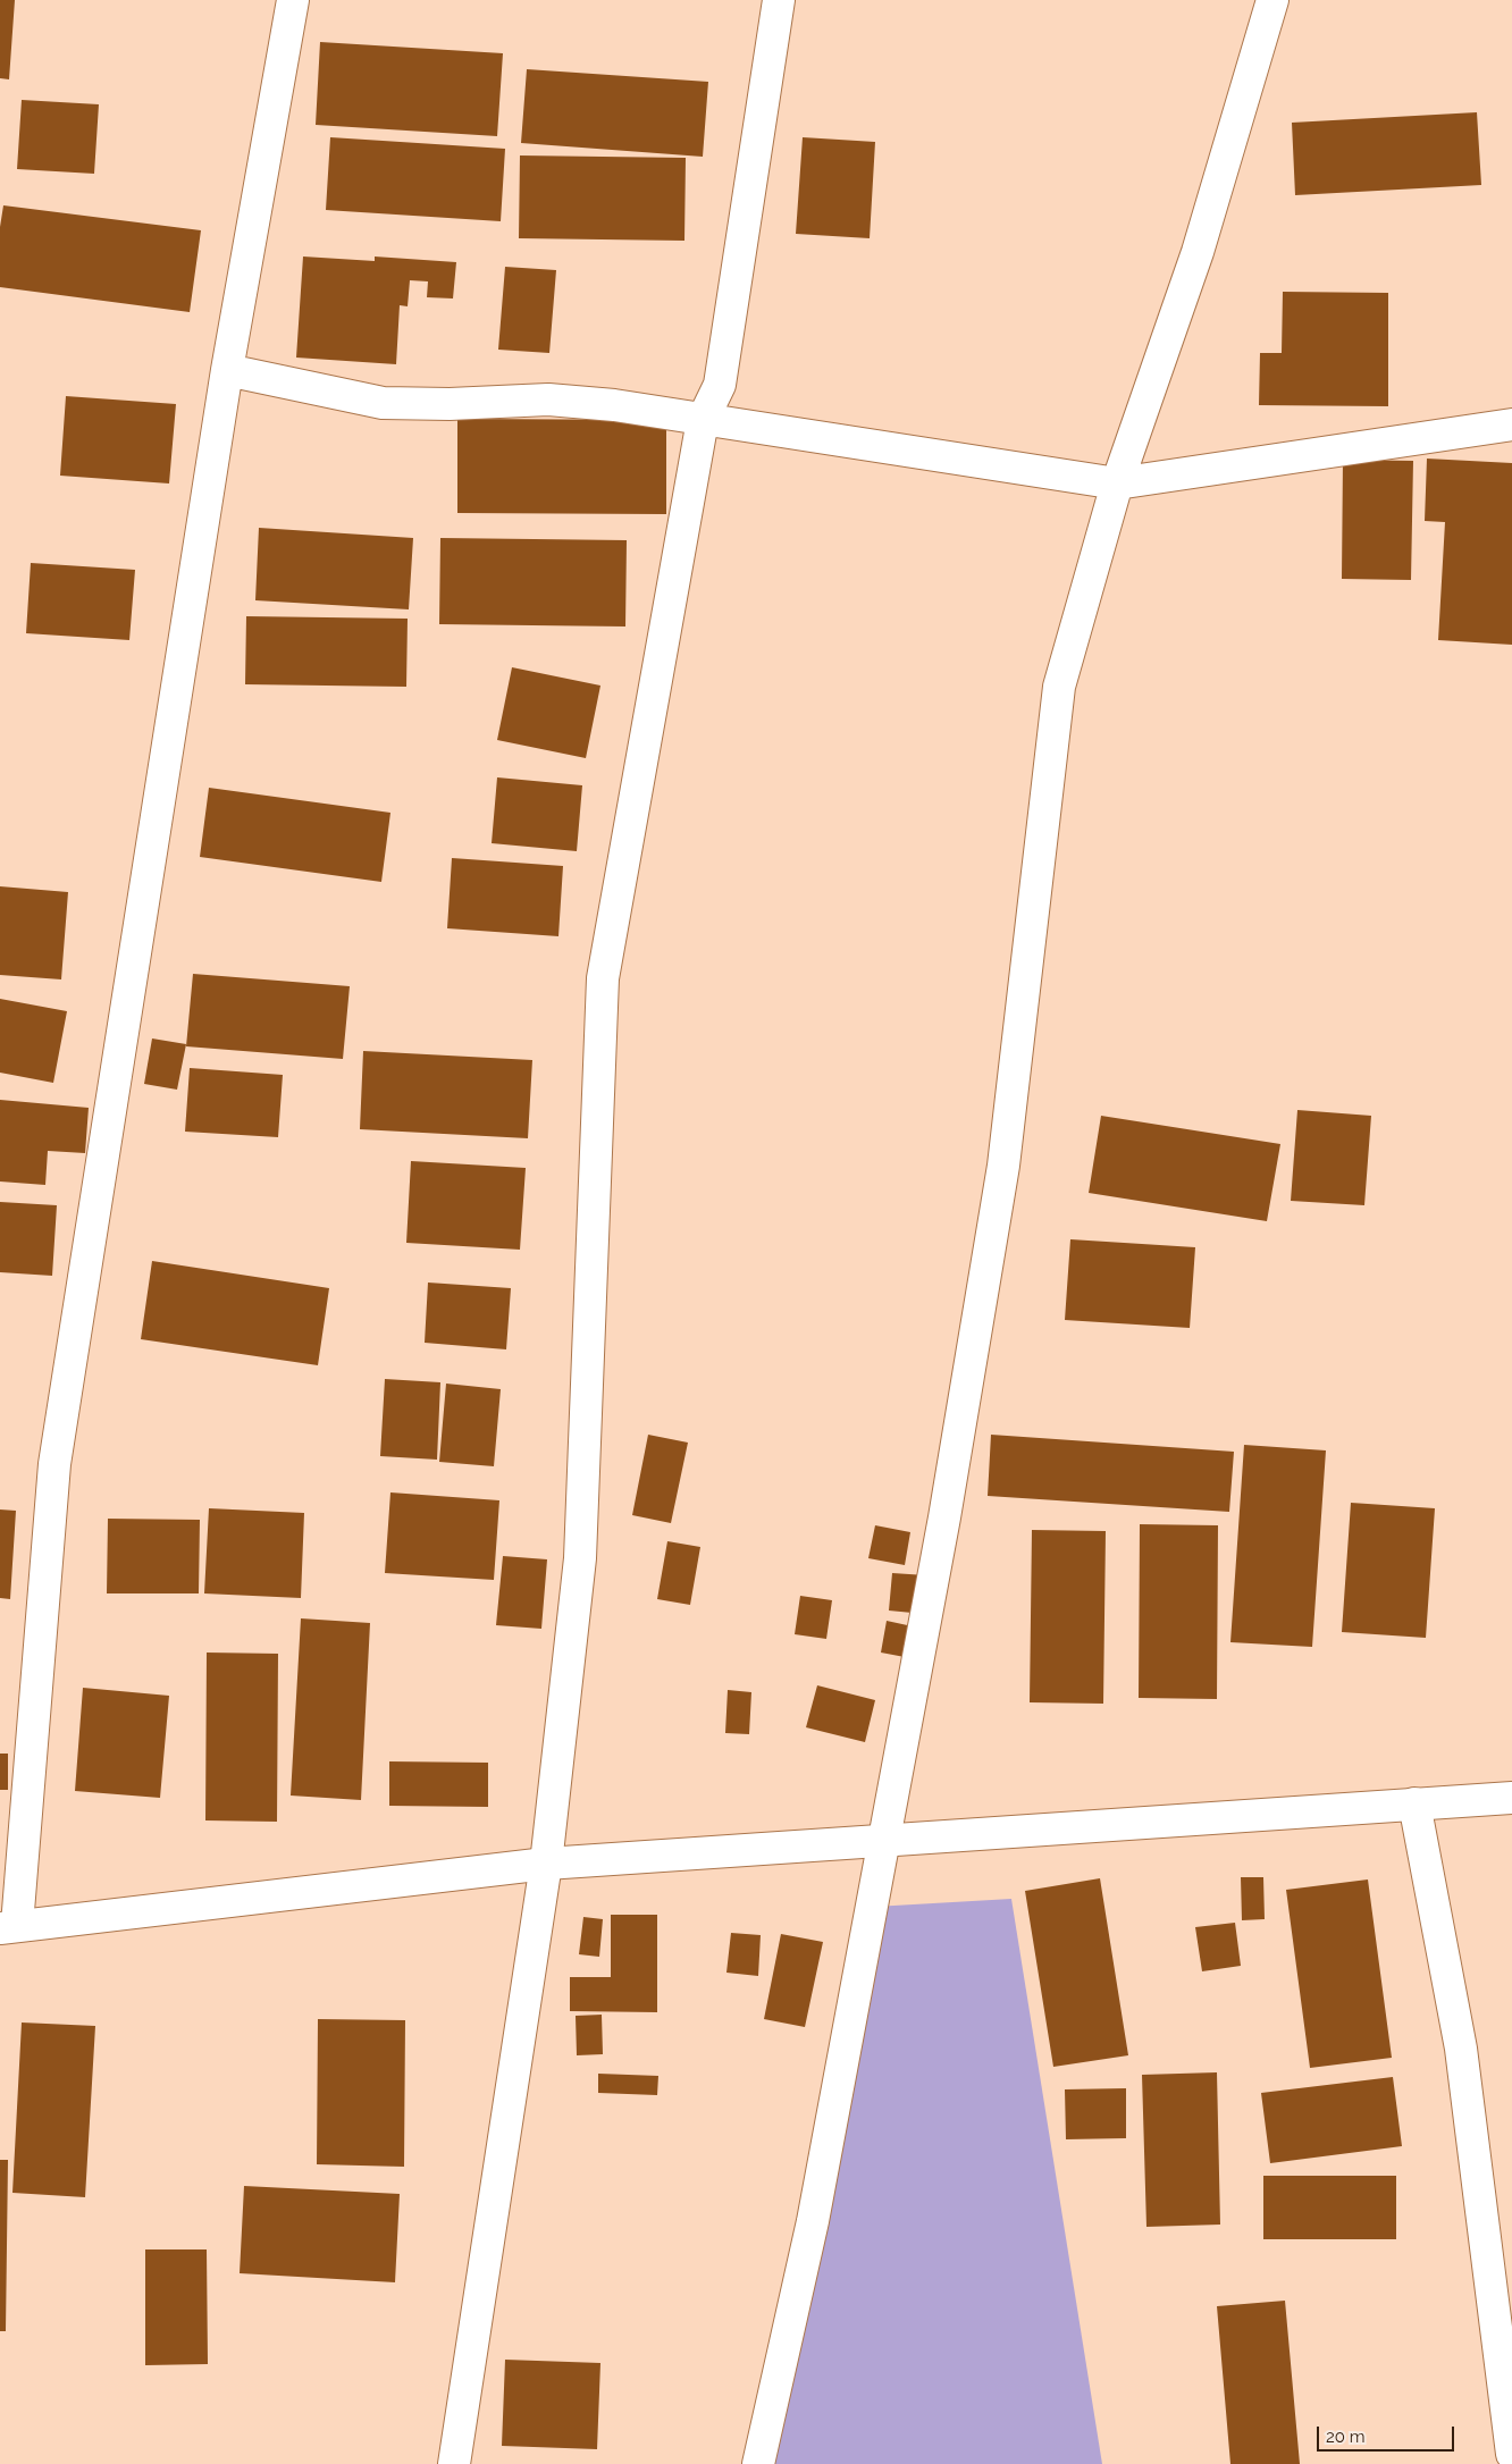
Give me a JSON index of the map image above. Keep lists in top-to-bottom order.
{
  "scale_bar": "20 m"
}
